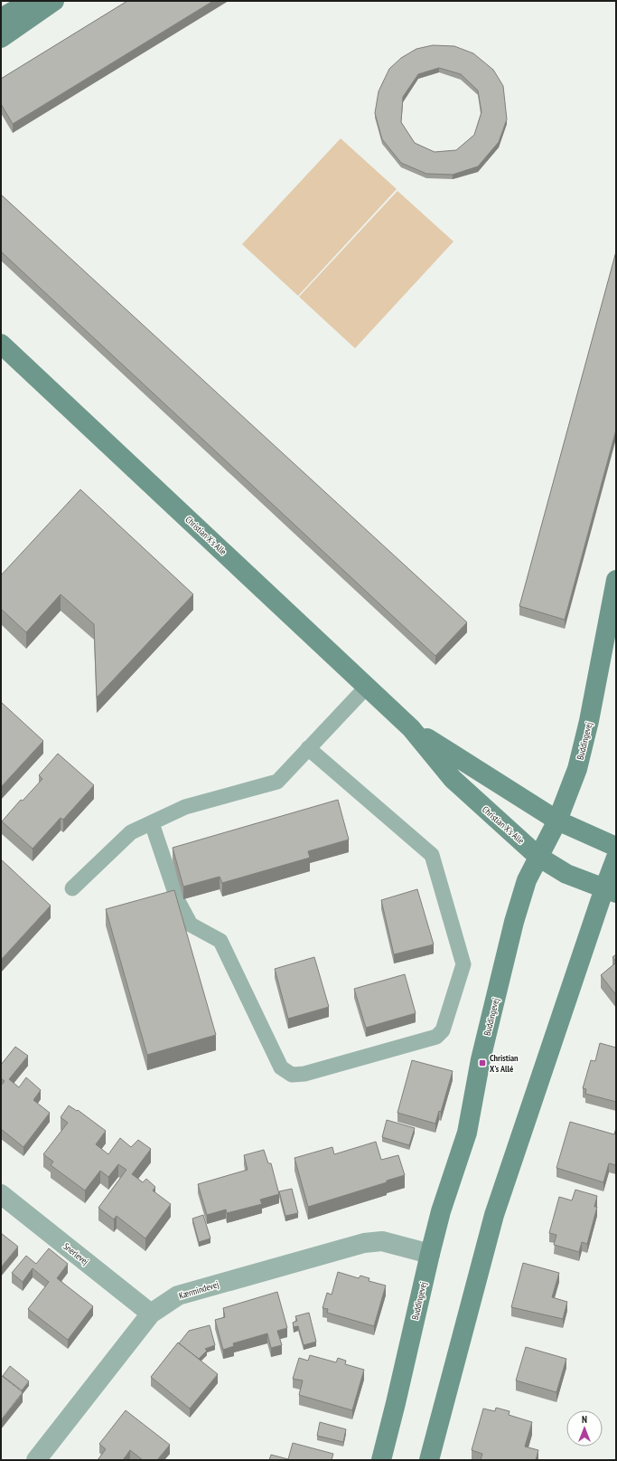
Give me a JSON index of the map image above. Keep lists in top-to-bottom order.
{
  "streets": {
    "street": [
      "Christian X's Alle",
      "Buddingevej",
      "Snerlevej",
      "Kærmindevej"
    ]
  },
  "crossings": [
    ["Christian X's Alle", "Buddingevej"],
    ["Buddingevej", "Kærmindevej"],
    ["Snerlevej", "Kærmindevej"]
  ],
  "places": {
    "transit": ["Christian X's Allé"]
  },
  "north": "top"
}
